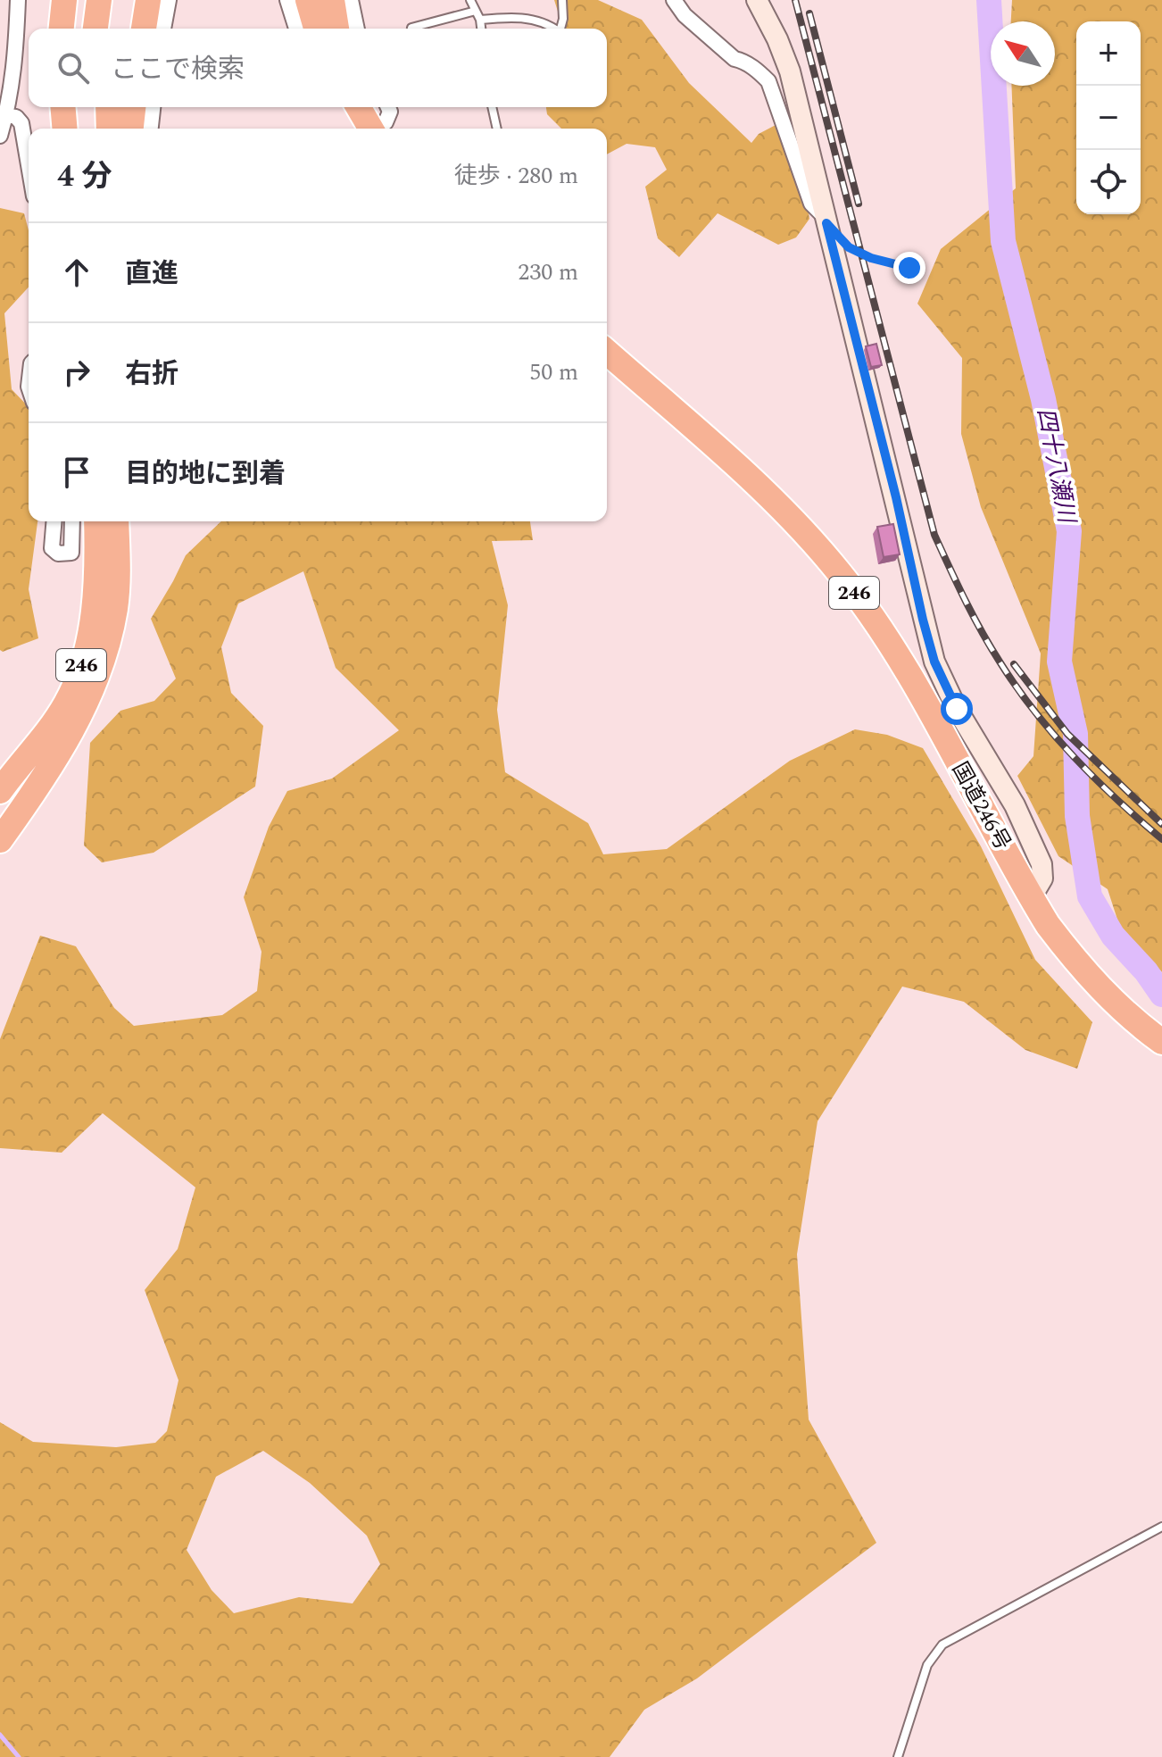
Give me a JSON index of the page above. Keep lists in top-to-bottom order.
{
  "streets": {
    "highway": ["246", "国道246号"]
  },
  "water": ["四十八瀬川"],
  "north": "top left",
  "page": {
    "map_buttons": ["+", "−"],
    "search": "ここで検索",
    "heading": ["4 分", "徒歩 · 280 m"],
    "list": [
      ["直進", "230 m"],
      ["右折", "50 m"],
      "目的地に到着"
    ]
  }
}
